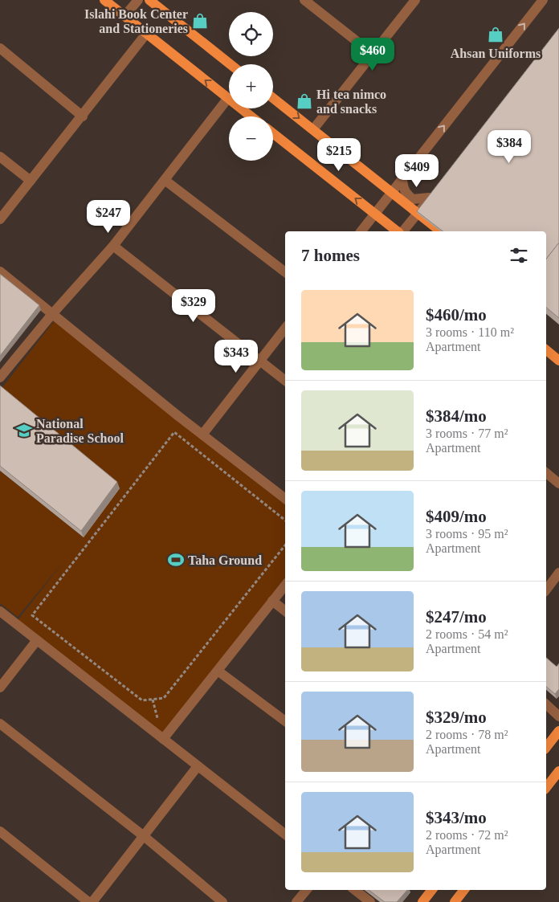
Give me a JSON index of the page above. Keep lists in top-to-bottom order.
{
  "places": {
    "shop": ["Islahi Book Center and Stationeries", "Ahsan Uniforms", "Hi tea nimco and snacks"],
    "school or university": ["National Paradise School"],
    "sports": ["Taha Ground"]
  },
  "page": {
    "map_buttons": ["+", "−"],
    "price": [
      "$460",
      "$384",
      "$215",
      "$409",
      "$247",
      "$329",
      "$343"
    ],
    "heading": "7 homes",
    "list": [
      {
        "name": "$460/mo",
        "note": "3 rooms · 110 m² · Apartment"
      },
      {
        "name": "$384/mo",
        "note": "3 rooms · 77 m² · Apartment"
      },
      {
        "name": "$409/mo",
        "note": "3 rooms · 95 m² · Apartment"
      },
      {
        "name": "$247/mo",
        "note": "2 rooms · 54 m² · Apartment"
      },
      {
        "name": "$329/mo",
        "note": "2 rooms · 78 m² · Apartment"
      },
      {
        "name": "$343/mo",
        "note": "2 rooms · 72 m² · Apartment"
      }
    ]
  }
}
